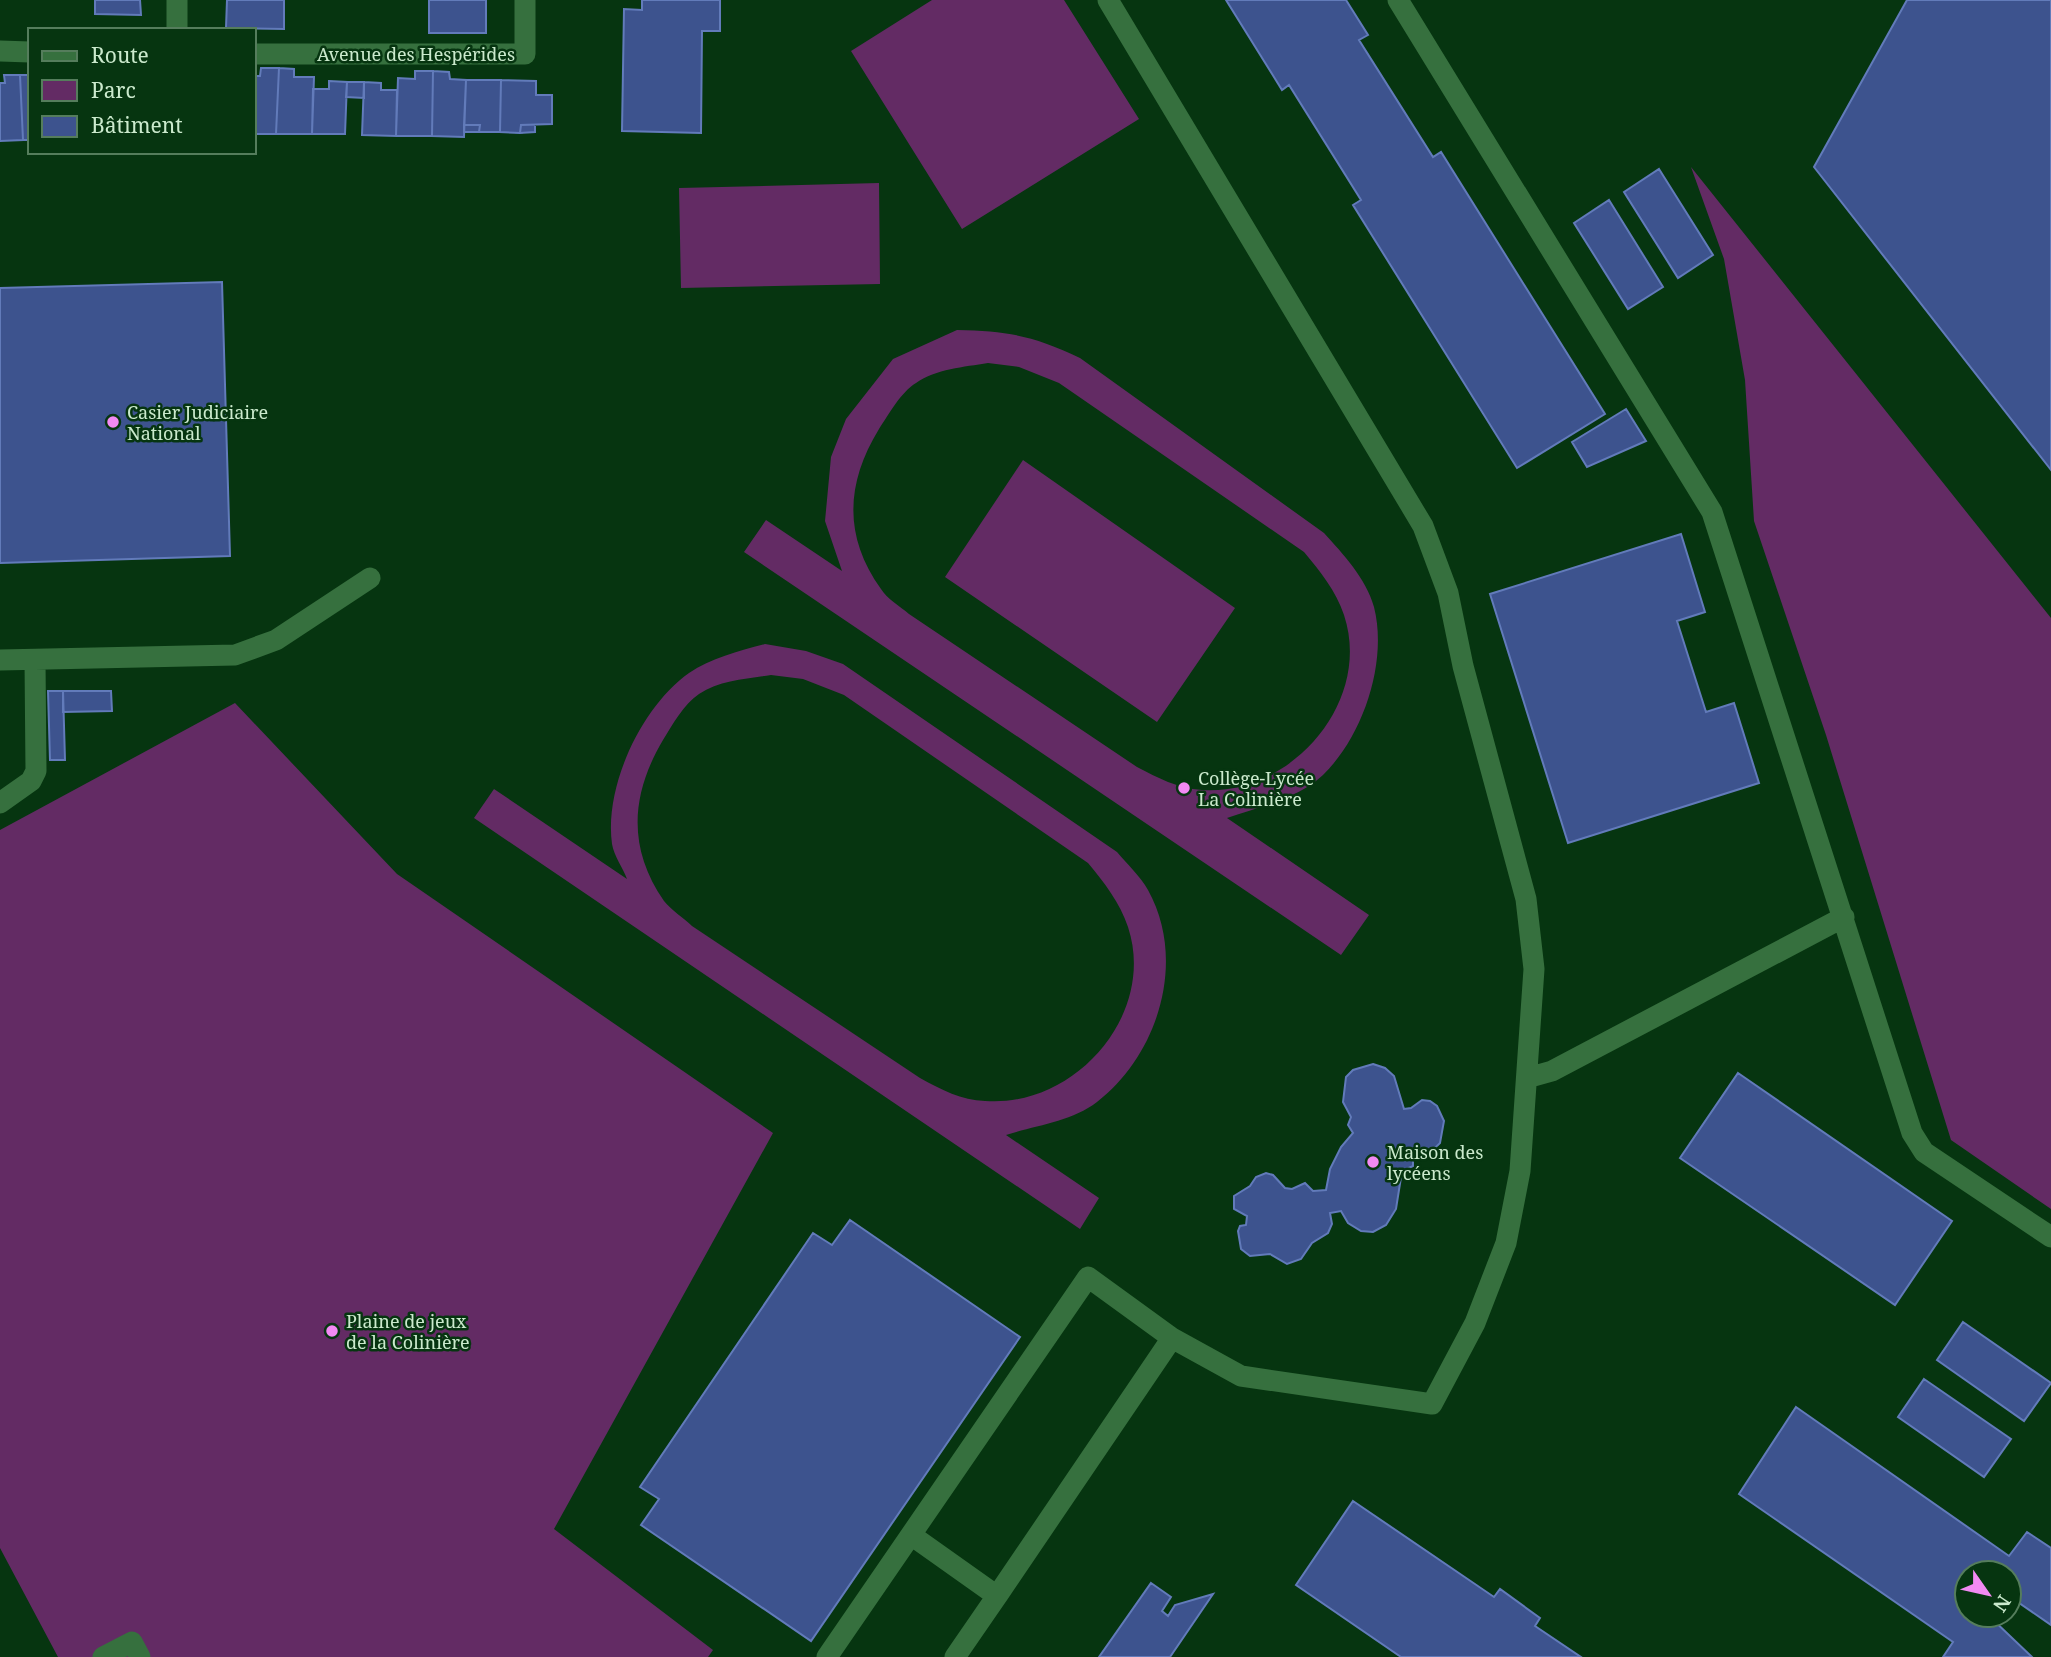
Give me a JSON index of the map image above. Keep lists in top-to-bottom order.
{
  "streets": {
    "street": ["Avenue des Hespérides"]
  },
  "places": [
    "Casier Judiciaire National",
    "Collège-Lycée La Colinière",
    "Maison des lycéens",
    "Plaine de jeux de la Colinière"
  ],
  "legend": ["Route", "Parc", "Bâtiment"],
  "north": "bottom right"
}
